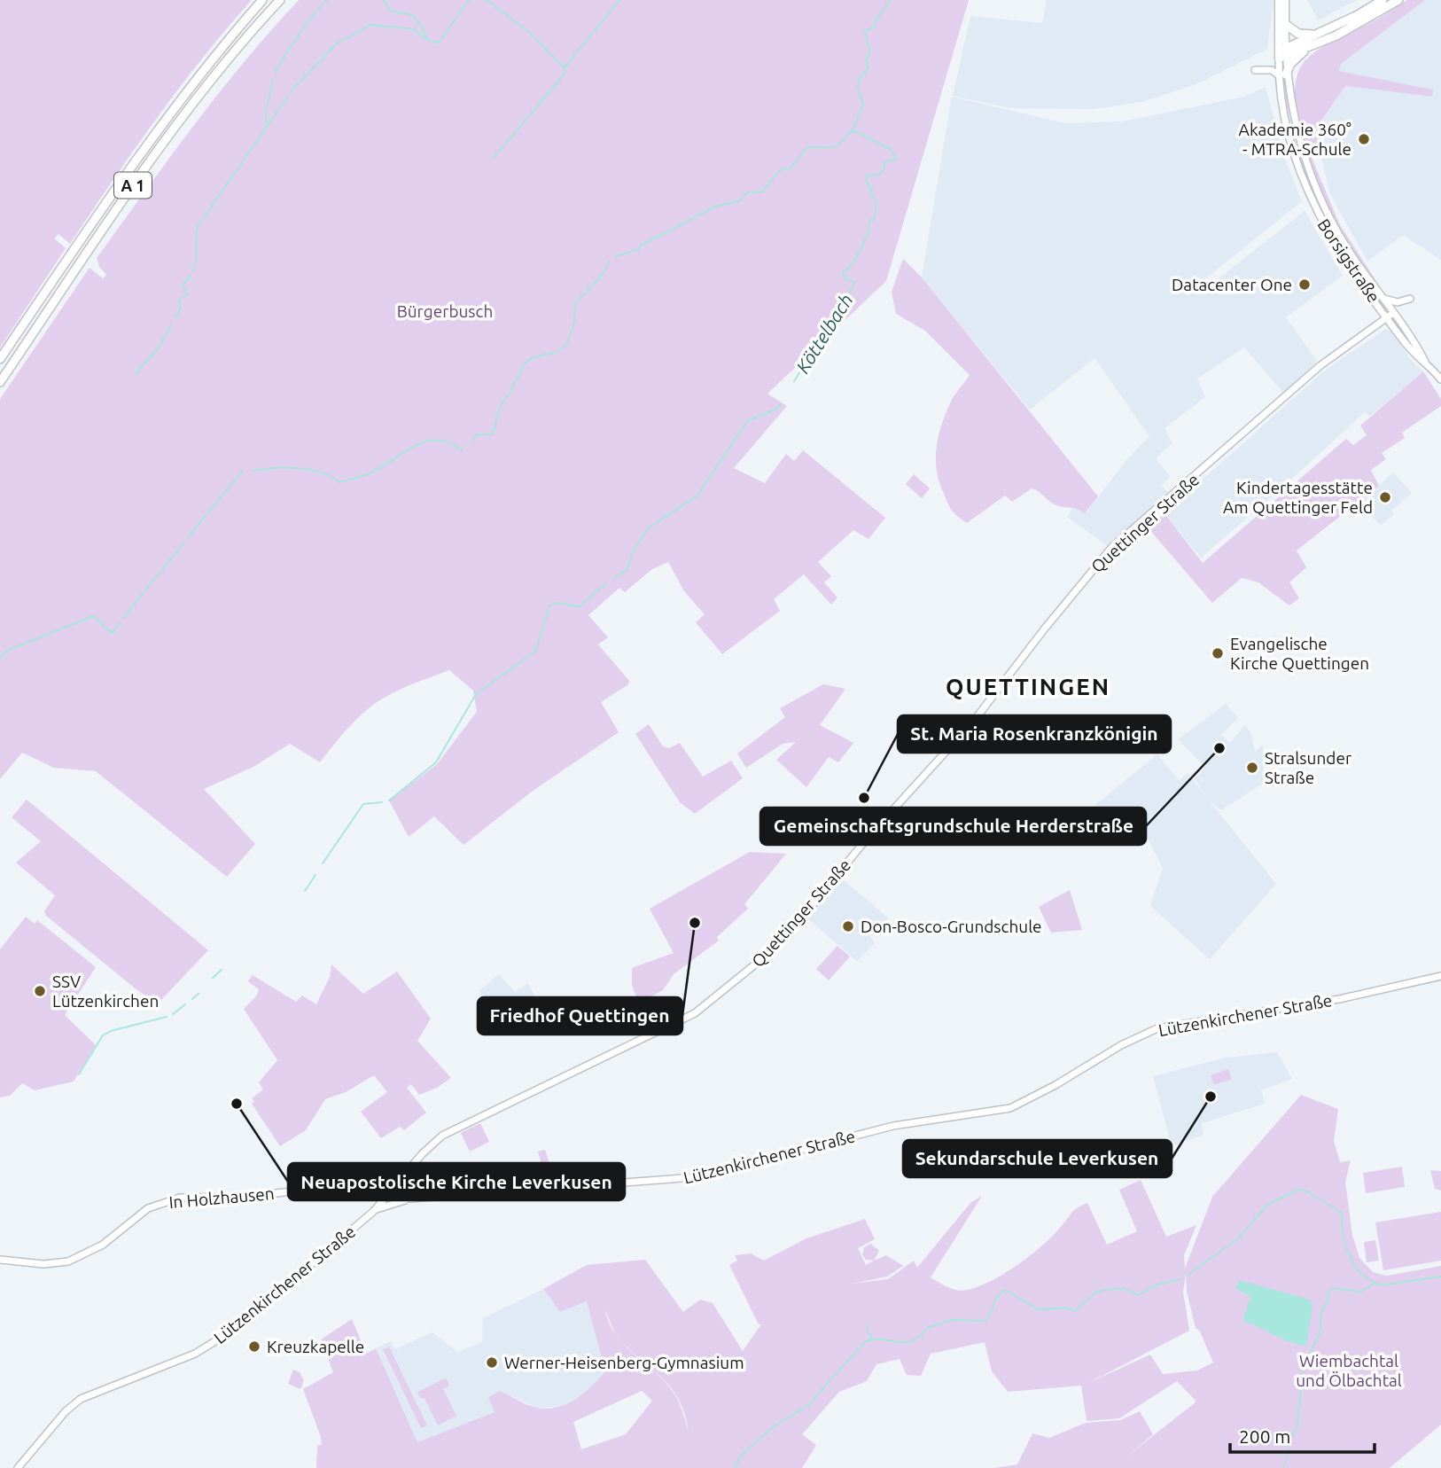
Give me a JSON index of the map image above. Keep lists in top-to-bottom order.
{
  "streets": {
    "highway": ["A 1"],
    "main road": [
      "Borsigstraße",
      "Quettinger Straße",
      "Lützenkirchener Straße",
      "In Holzhausen"
    ]
  },
  "crossings": [
    ["Borsigstraße", "Quettinger Straße"],
    ["Quettinger Straße", "Lützenkirchener Straße"],
    ["Quettinger Straße", "In Holzhausen"],
    ["Lützenkirchener Straße", "In Holzhausen"]
  ],
  "districts": ["QUETTINGEN"],
  "water": ["Köttelbach"],
  "parks": ["Bürgerbusch", "Wiembachtal und Ölbachtal"],
  "places": [
    "Akademie 360° - MTRA-Schule",
    "Datacenter One",
    "Kindertagesstätte Am Quettinger Feld",
    "Evangelische Kirche Quettingen",
    "Gemeinschaftsgrundschule Herderstraße",
    "Stralsunder Straße",
    "St. Maria Rosenkranzkönigin",
    "Friedhof Quettingen",
    "Don-Bosco-Grundschule",
    "SSV Lützenkirchen",
    "Sekundarschule Leverkusen",
    "Neuapostolische Kirche Leverkusen",
    "Kreuzkapelle",
    "Werner-Heisenberg-Gymnasium"
  ],
  "scale_bar": "200 m"
}
